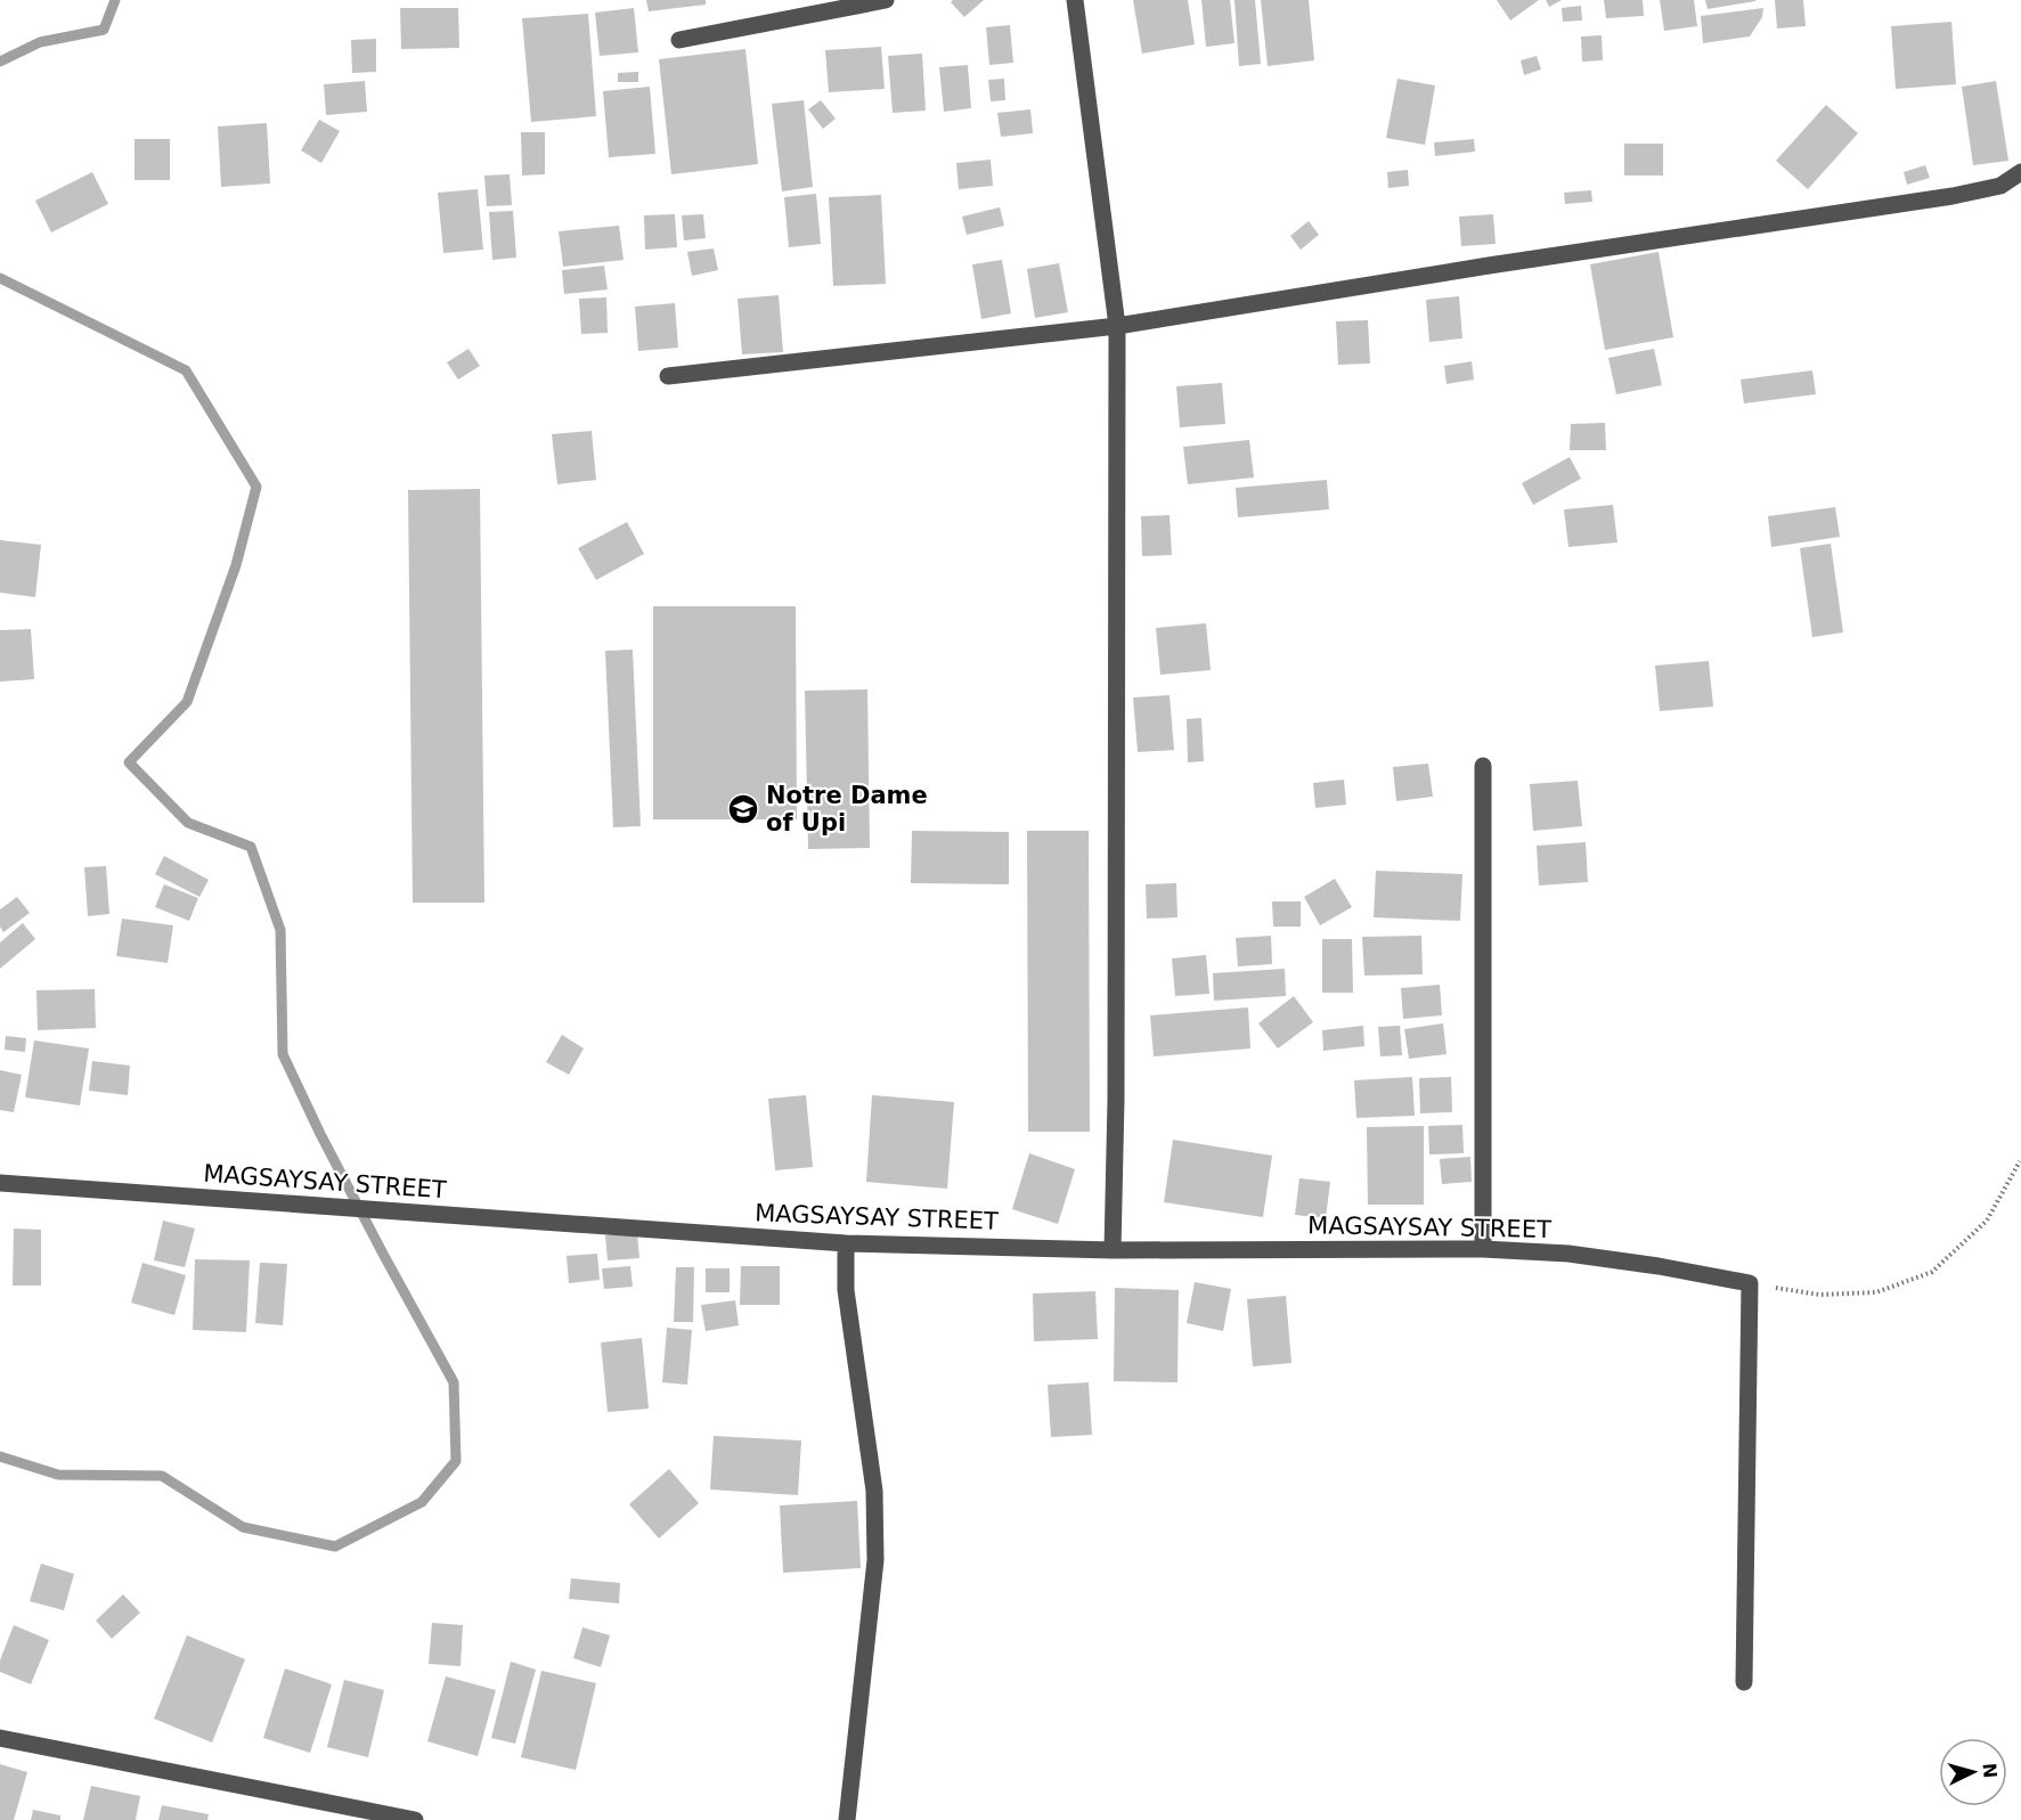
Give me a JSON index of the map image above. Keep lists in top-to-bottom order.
{
  "streets": {
    "street": ["MAGSAYSAY STREET"]
  },
  "places": {
    "school or university": ["Notre Dame of Upi"]
  },
  "north": "right"
}
